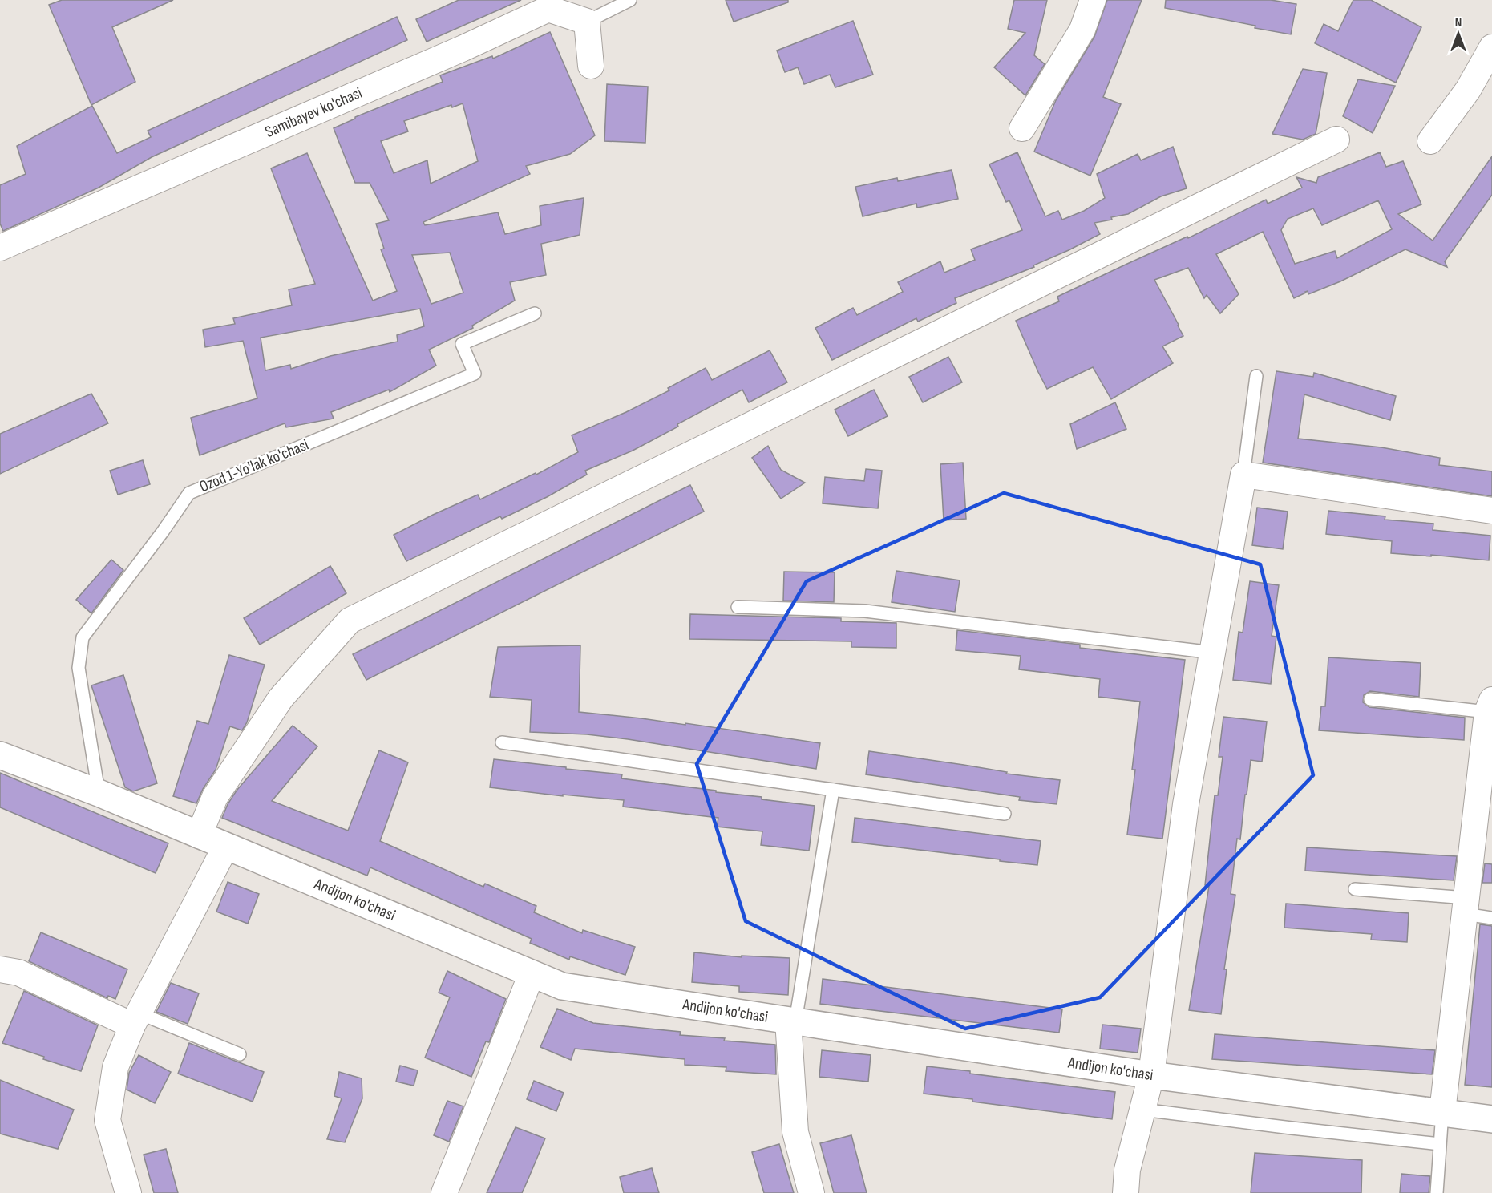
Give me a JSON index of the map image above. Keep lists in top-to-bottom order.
{
  "streets": {
    "street": ["Samibayev ko'chasi", "Andijon ko'chasi"],
    "lane": ["Ozod 1-Yo'lak ko'chasi"]
  },
  "crossings": [
    ["Ozod 1-Yo'lak ko'chasi", "Andijon ko'chasi"]
  ],
  "north": "top"
}
